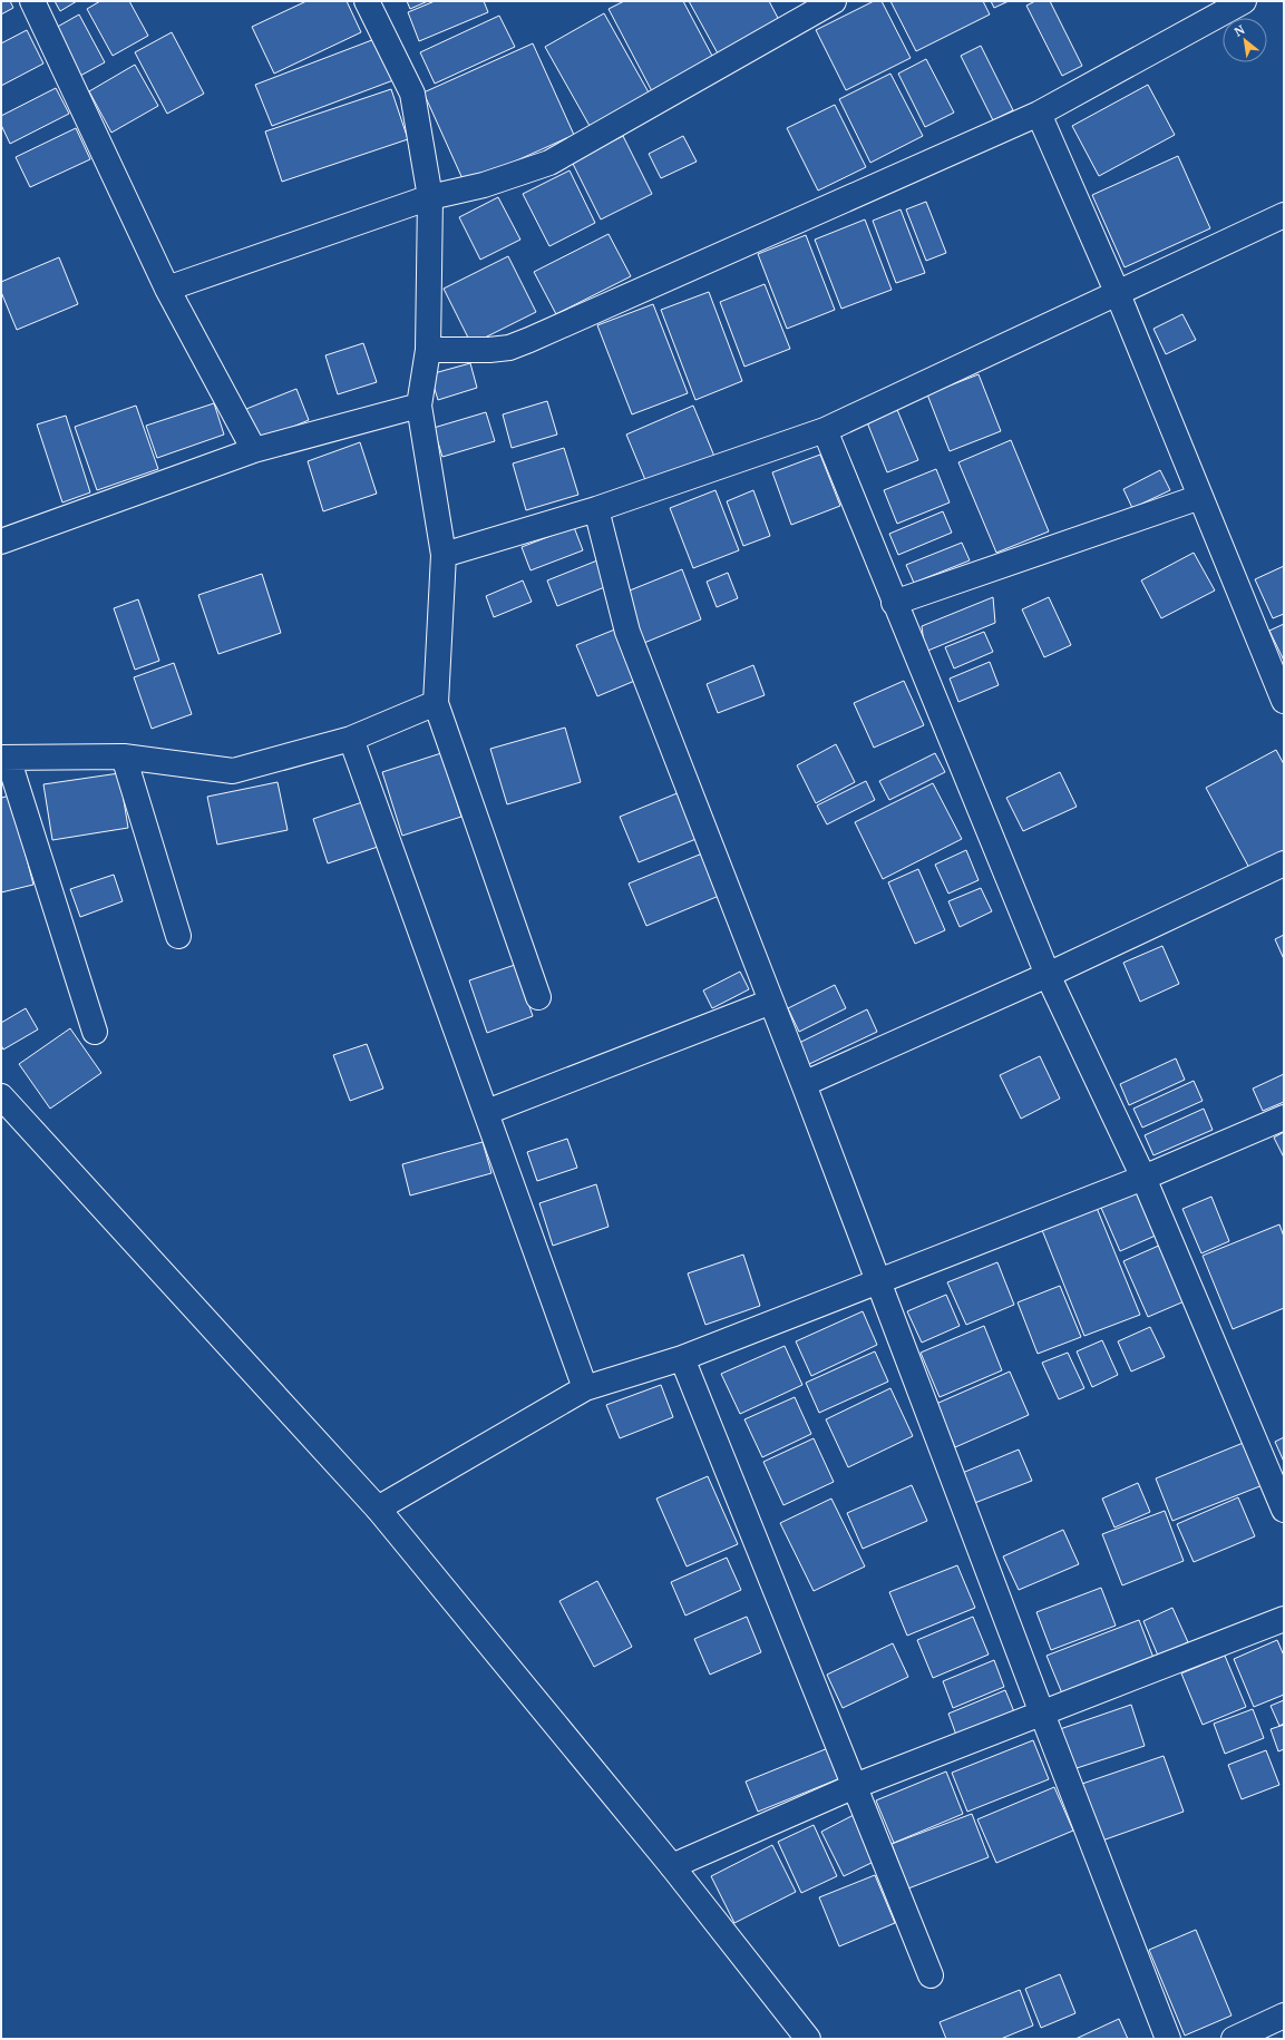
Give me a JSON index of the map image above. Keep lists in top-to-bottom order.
{
  "north": "top left"
}
